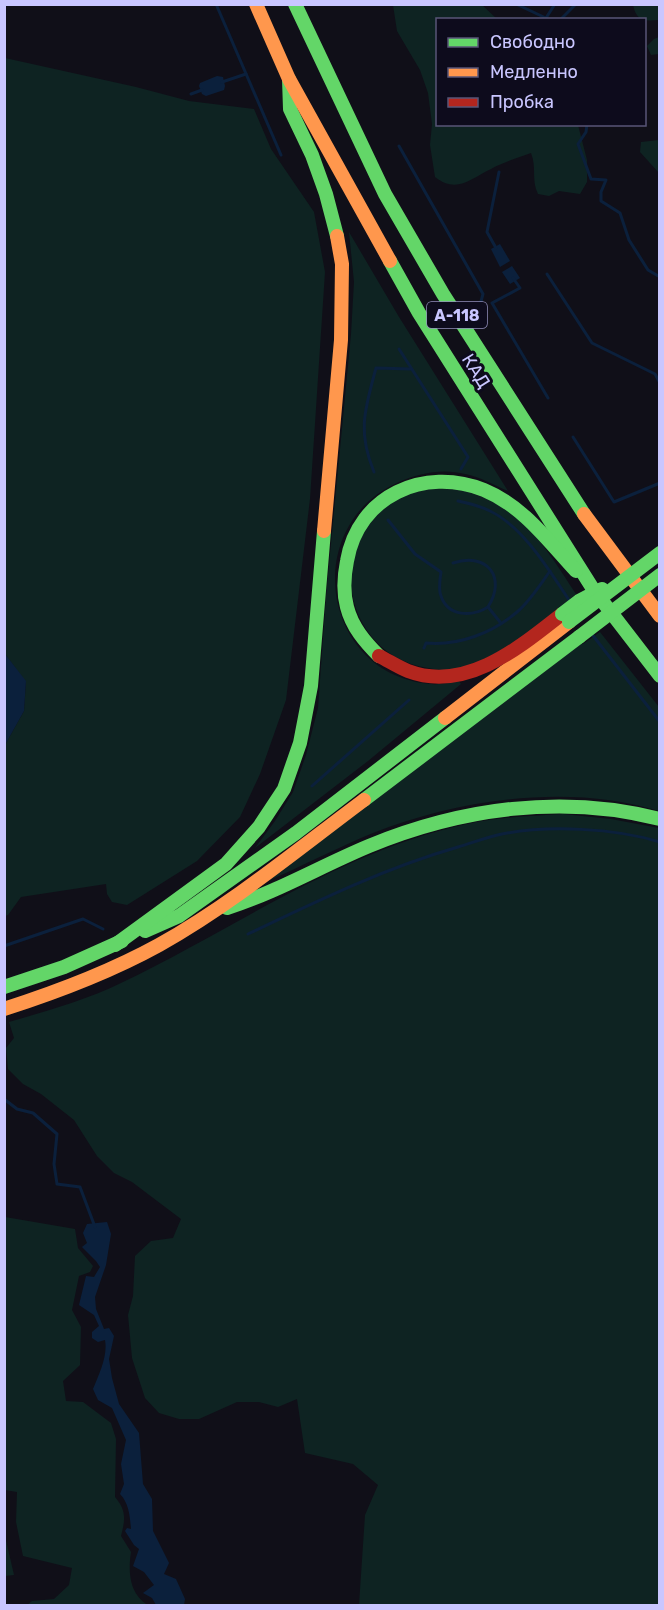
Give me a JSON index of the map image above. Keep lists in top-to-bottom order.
{
  "streets": {
    "main road": ["А-118", "КАД"]
  },
  "legend": ["Свободно", "Медленно", "Пробка"]
}
